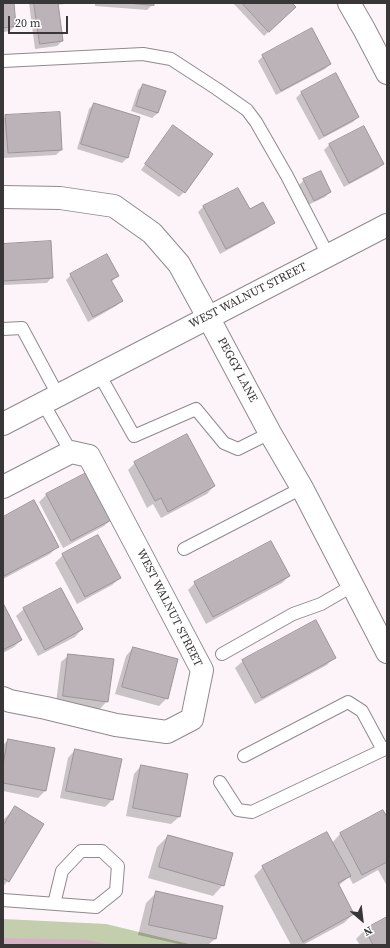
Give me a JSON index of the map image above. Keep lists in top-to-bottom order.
{
  "streets": {
    "street": ["WEST WALNUT STREET", "PEGGY LANE"]
  },
  "crossings": [
    ["WEST WALNUT STREET", "PEGGY LANE"]
  ],
  "scale_bar": "20 m",
  "north": "bottom right"
}
